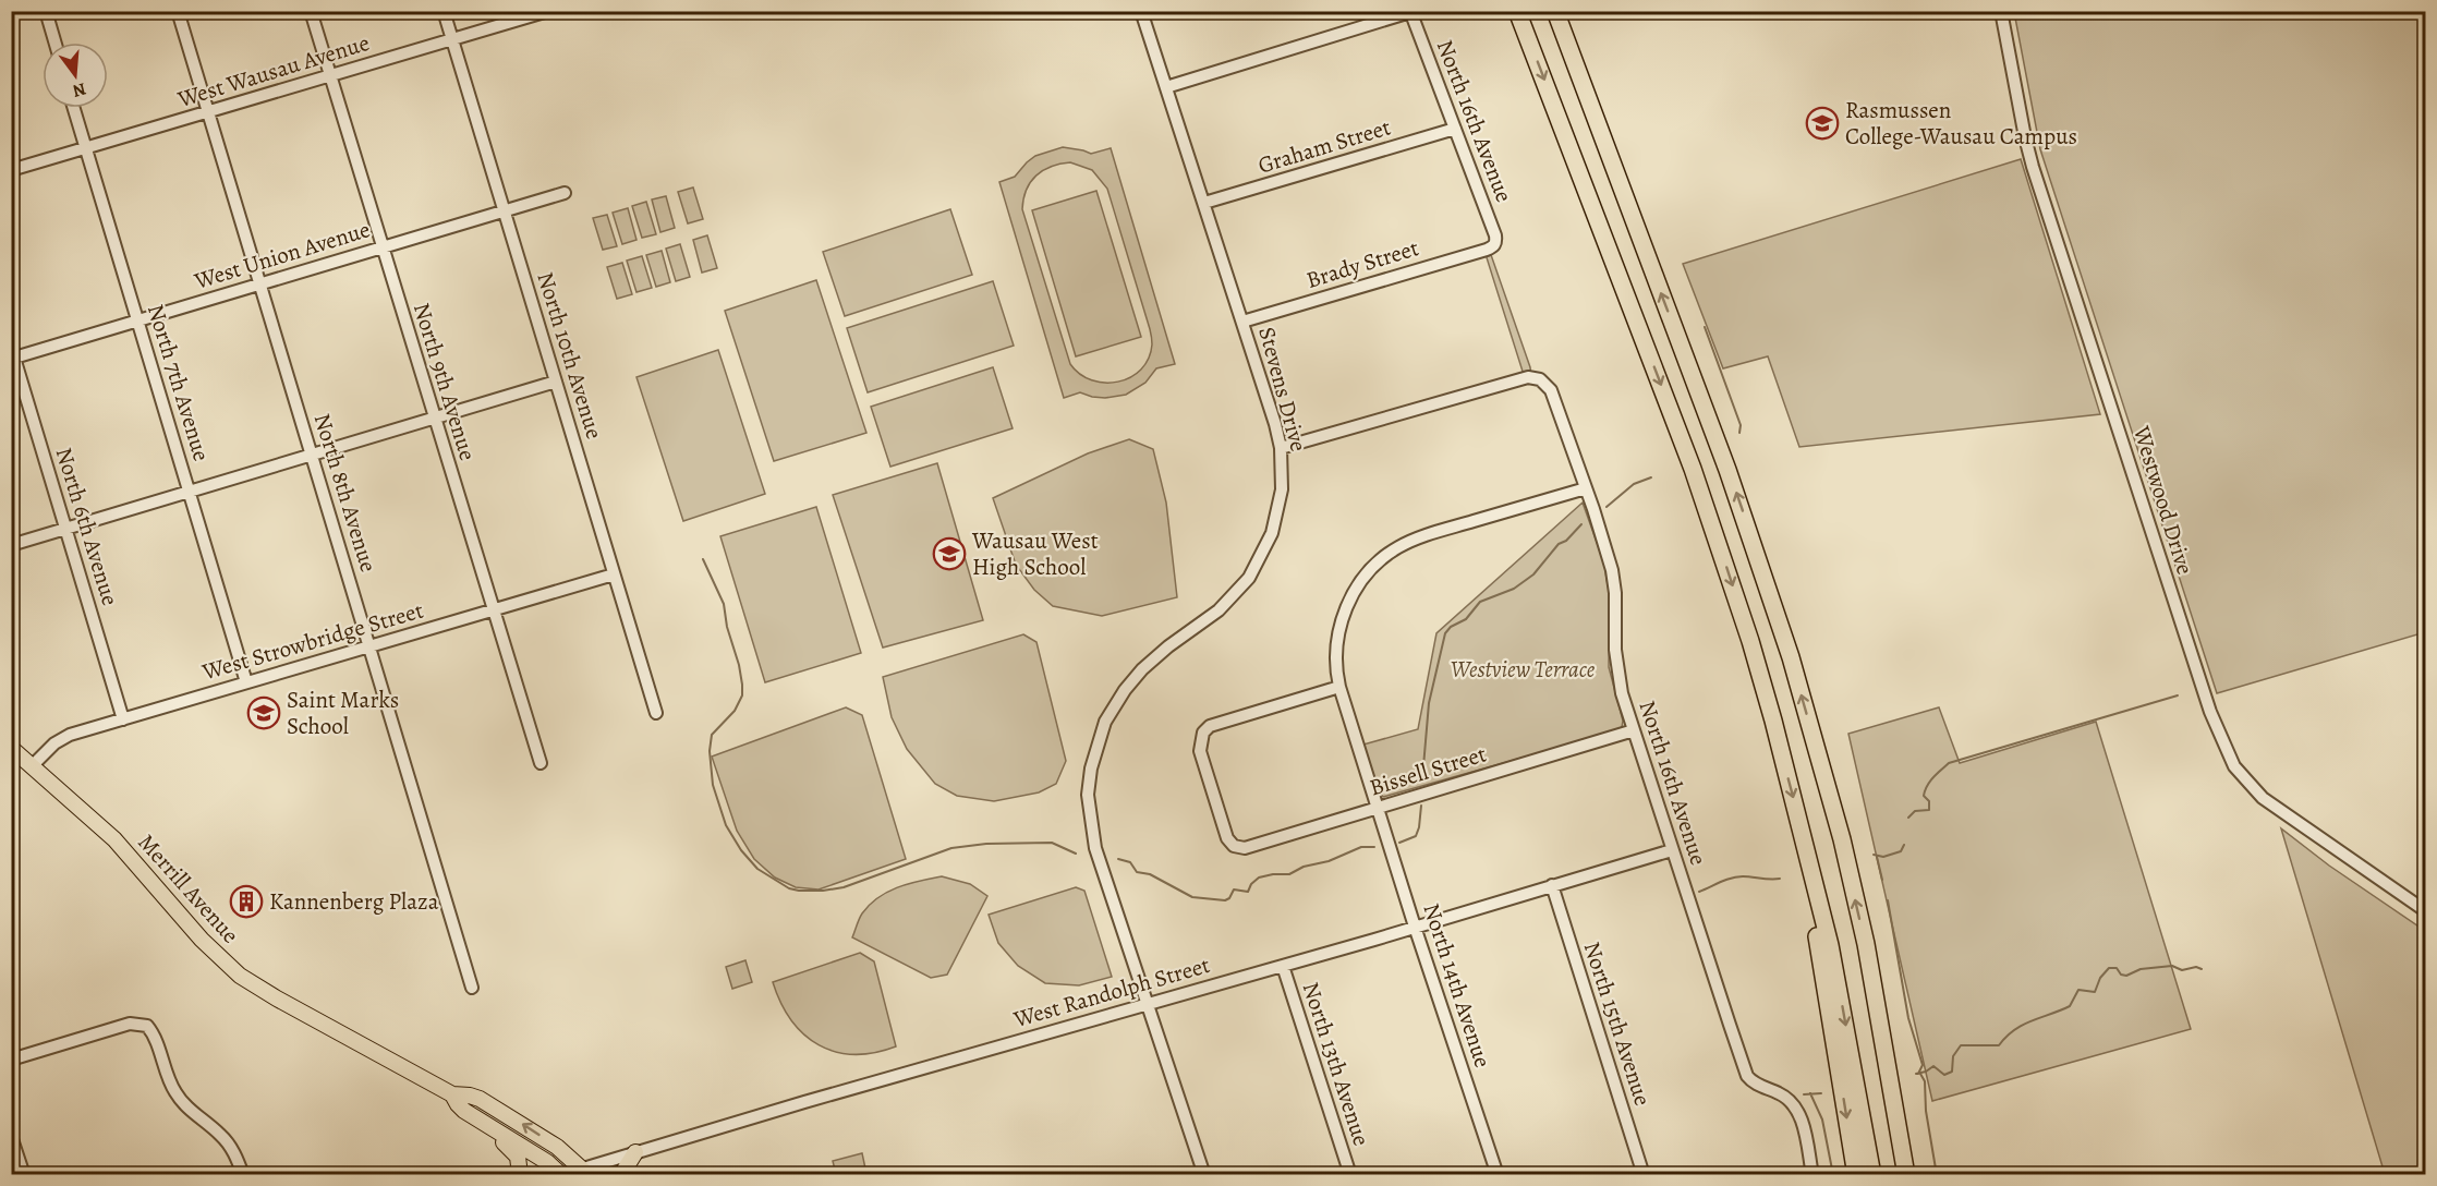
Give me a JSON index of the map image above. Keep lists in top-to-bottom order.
{
  "streets": {
    "main road": ["Merrill Avenue"],
    "street": [
      "West Wausau Avenue",
      "North 16th Avenue",
      "Graham Street",
      "West Union Avenue",
      "Brady Street",
      "North 10th Avenue",
      "North 9th Avenue",
      "North 7th Avenue",
      "Stevens Drive",
      "North 8th Avenue",
      "Westwood Drive",
      "North 6th Avenue",
      "West Strowbridge Street",
      "Bissell Street",
      "North 14th Avenue",
      "West Randolph Street",
      "North 15th Avenue",
      "North 13th Avenue"
    ]
  },
  "crossings": [
    ["West Wausau Avenue", "North 10th Avenue"],
    ["West Wausau Avenue", "North 9th Avenue"],
    ["West Wausau Avenue", "North 7th Avenue"],
    ["West Wausau Avenue", "North 8th Avenue"],
    ["North 16th Avenue", "Graham Street"],
    ["North 16th Avenue", "Brady Street"],
    ["North 16th Avenue", "Stevens Drive"],
    ["North 16th Avenue", "Bissell Street"],
    ["North 16th Avenue", "North 14th Avenue"],
    ["North 16th Avenue", "West Randolph Street"],
    ["Graham Street", "Stevens Drive"],
    ["West Union Avenue", "North 10th Avenue"],
    ["West Union Avenue", "North 9th Avenue"],
    ["West Union Avenue", "North 7th Avenue"],
    ["West Union Avenue", "North 8th Avenue"],
    ["West Union Avenue", "North 6th Avenue"],
    ["Brady Street", "Stevens Drive"],
    ["North 10th Avenue", "West Strowbridge Street"],
    ["North 9th Avenue", "West Strowbridge Street"],
    ["North 7th Avenue", "West Strowbridge Street"],
    ["Stevens Drive", "West Randolph Street"],
    ["North 8th Avenue", "West Strowbridge Street"],
    ["North 6th Avenue", "West Strowbridge Street"],
    ["West Strowbridge Street", "Merrill Avenue"],
    ["Bissell Street", "North 14th Avenue"],
    ["Merrill Avenue", "West Randolph Street"],
    ["North 14th Avenue", "West Randolph Street"],
    ["West Randolph Street", "North 15th Avenue"],
    ["West Randolph Street", "North 13th Avenue"]
  ],
  "parks": ["Westview Terrace"],
  "places": {
    "school or university": ["Rasmussen College-Wausau Campus", "Wausau West High School", "Saint Marks School"],
    "building": ["Kannenberg Plaza"]
  },
  "north": "bottom"
}
